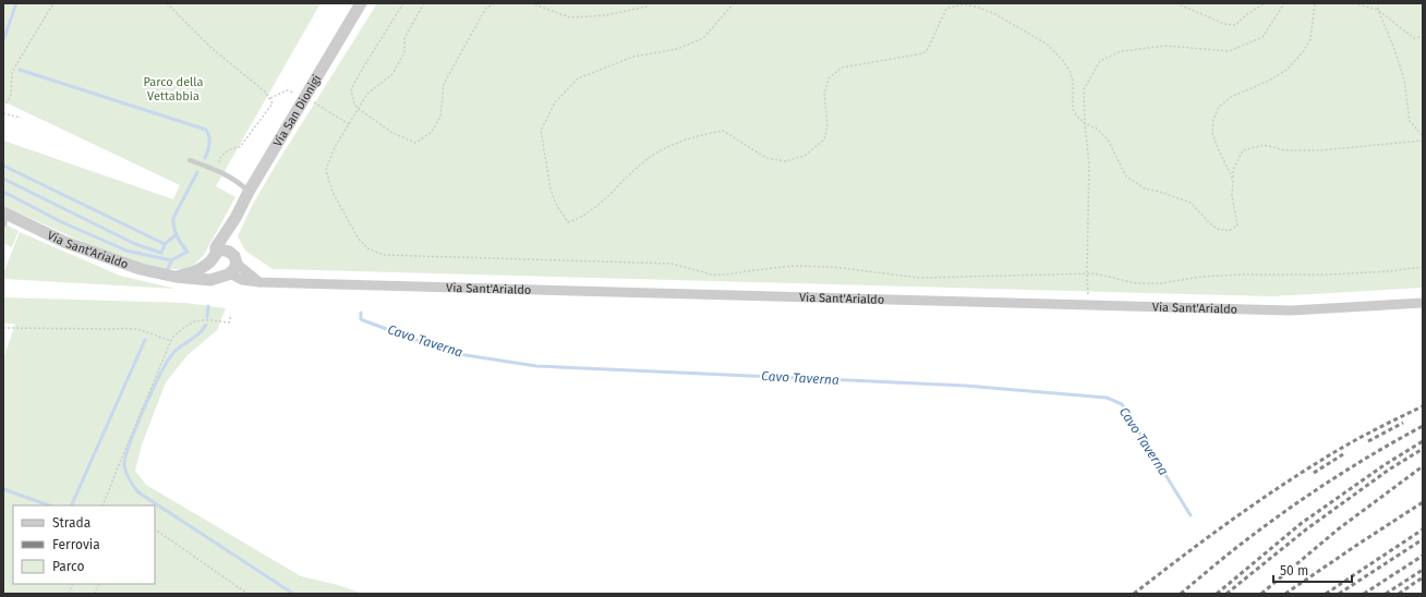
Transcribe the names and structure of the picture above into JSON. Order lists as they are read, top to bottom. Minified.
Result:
{"streets":{"street":["Via San Dionigi","Via Sant'Arialdo"]},"crossings":[["Via San Dionigi","Via Sant'Arialdo"]],"water":["Cavo Taverna"],"parks":["Parco della Vettabbia"],"legend":["Strada","Ferrovia","Parco"],"scale_bar":"50 m"}
